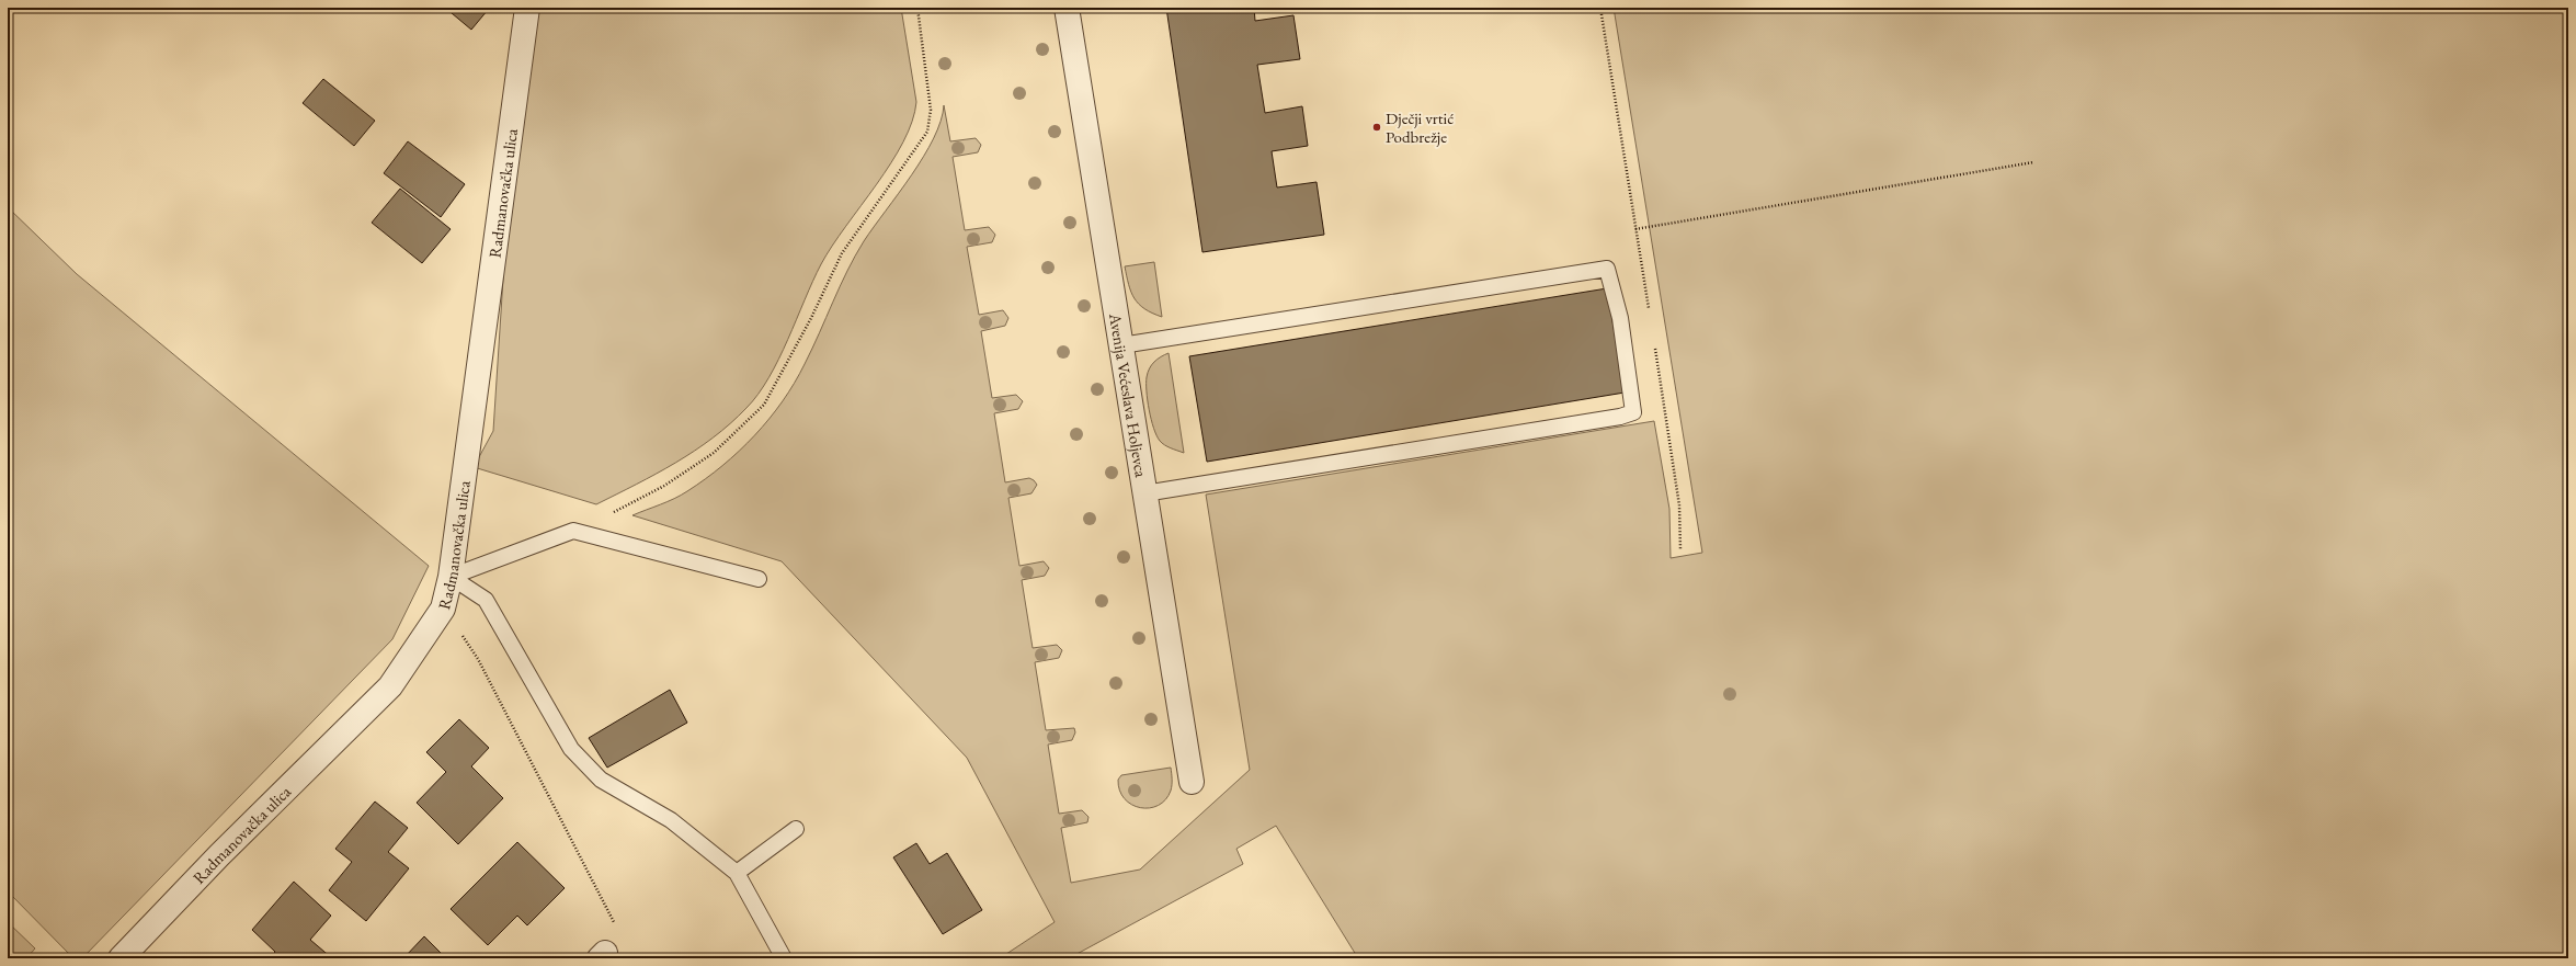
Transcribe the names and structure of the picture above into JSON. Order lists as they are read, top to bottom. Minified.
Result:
{"streets":{"street":["Radmanovačka ulica","Avenija Većeslava Holjevca"]},"places":["Dječji vrtić Podbrežje"]}
